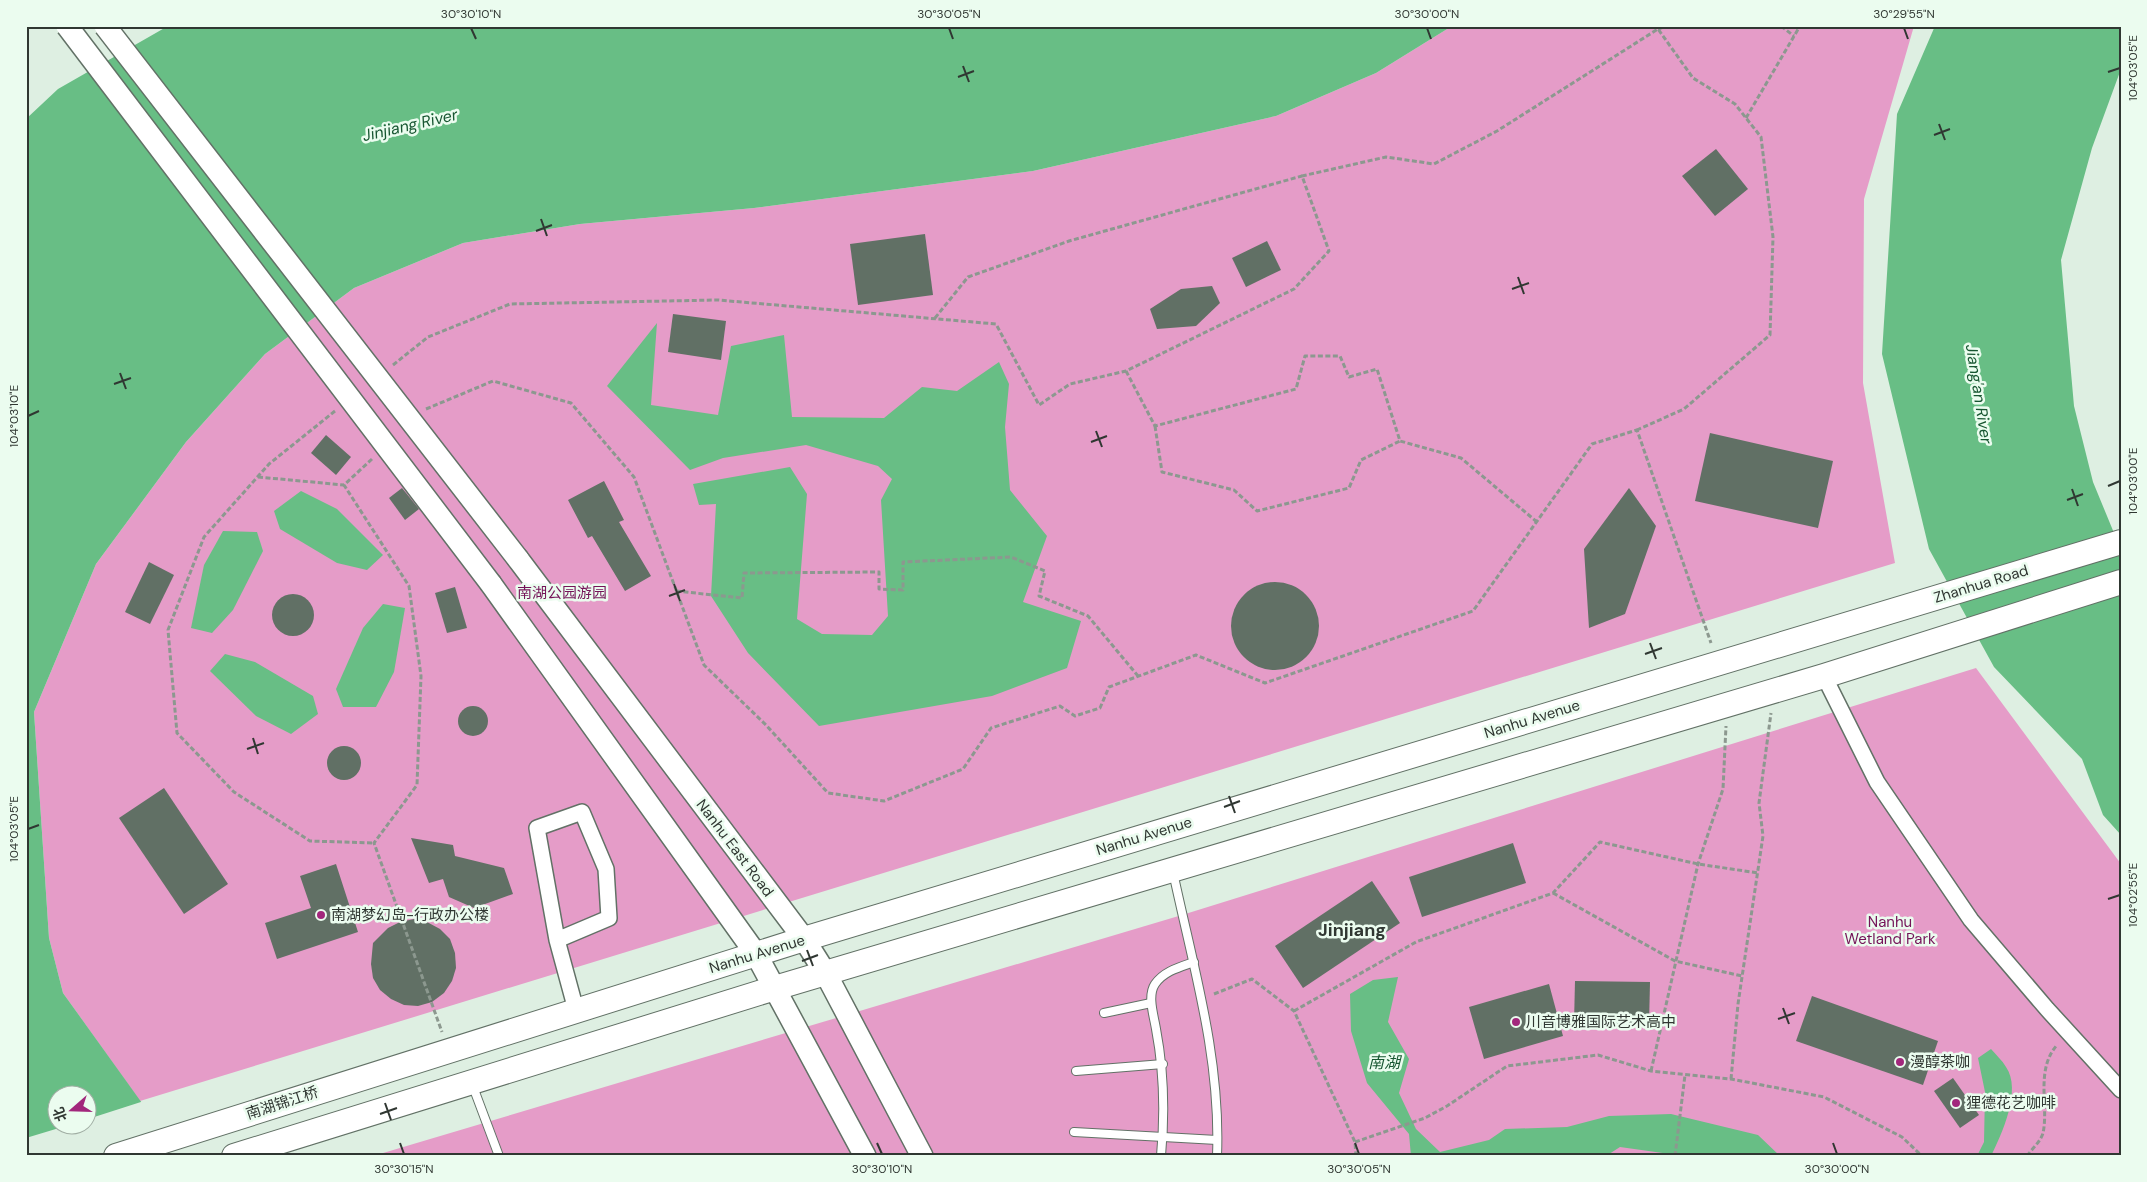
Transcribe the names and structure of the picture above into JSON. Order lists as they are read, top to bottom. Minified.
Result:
{"streets":{"main road":["Zhanhua Road","Nanhu Avenue","Nanhu East Road","南湖锦江桥"]},"crossings":[["Zhanhua Road","Nanhu Avenue"],["Nanhu Avenue","Nanhu East Road"],["Nanhu Avenue","南湖锦江桥"]],"districts":["Jinjiang"],"water":["Jinjiang River","Jiang'an River","南湖"],"parks":["南湖公园游园","Nanhu Wetland Park"],"places":["南湖梦幻岛-行政办公楼","川音博雅国际艺术高中","漫醇茶咖","狸德花艺咖啡"],"north":"left","coordinates":["30°30'10\"N","30°30'05\"N","30°30'00\"N","30°29'55\"N","104°03'05\"E","104°03'10\"E","104°03'00\"E","104°02'55\"E","30°30'15\"N"]}
